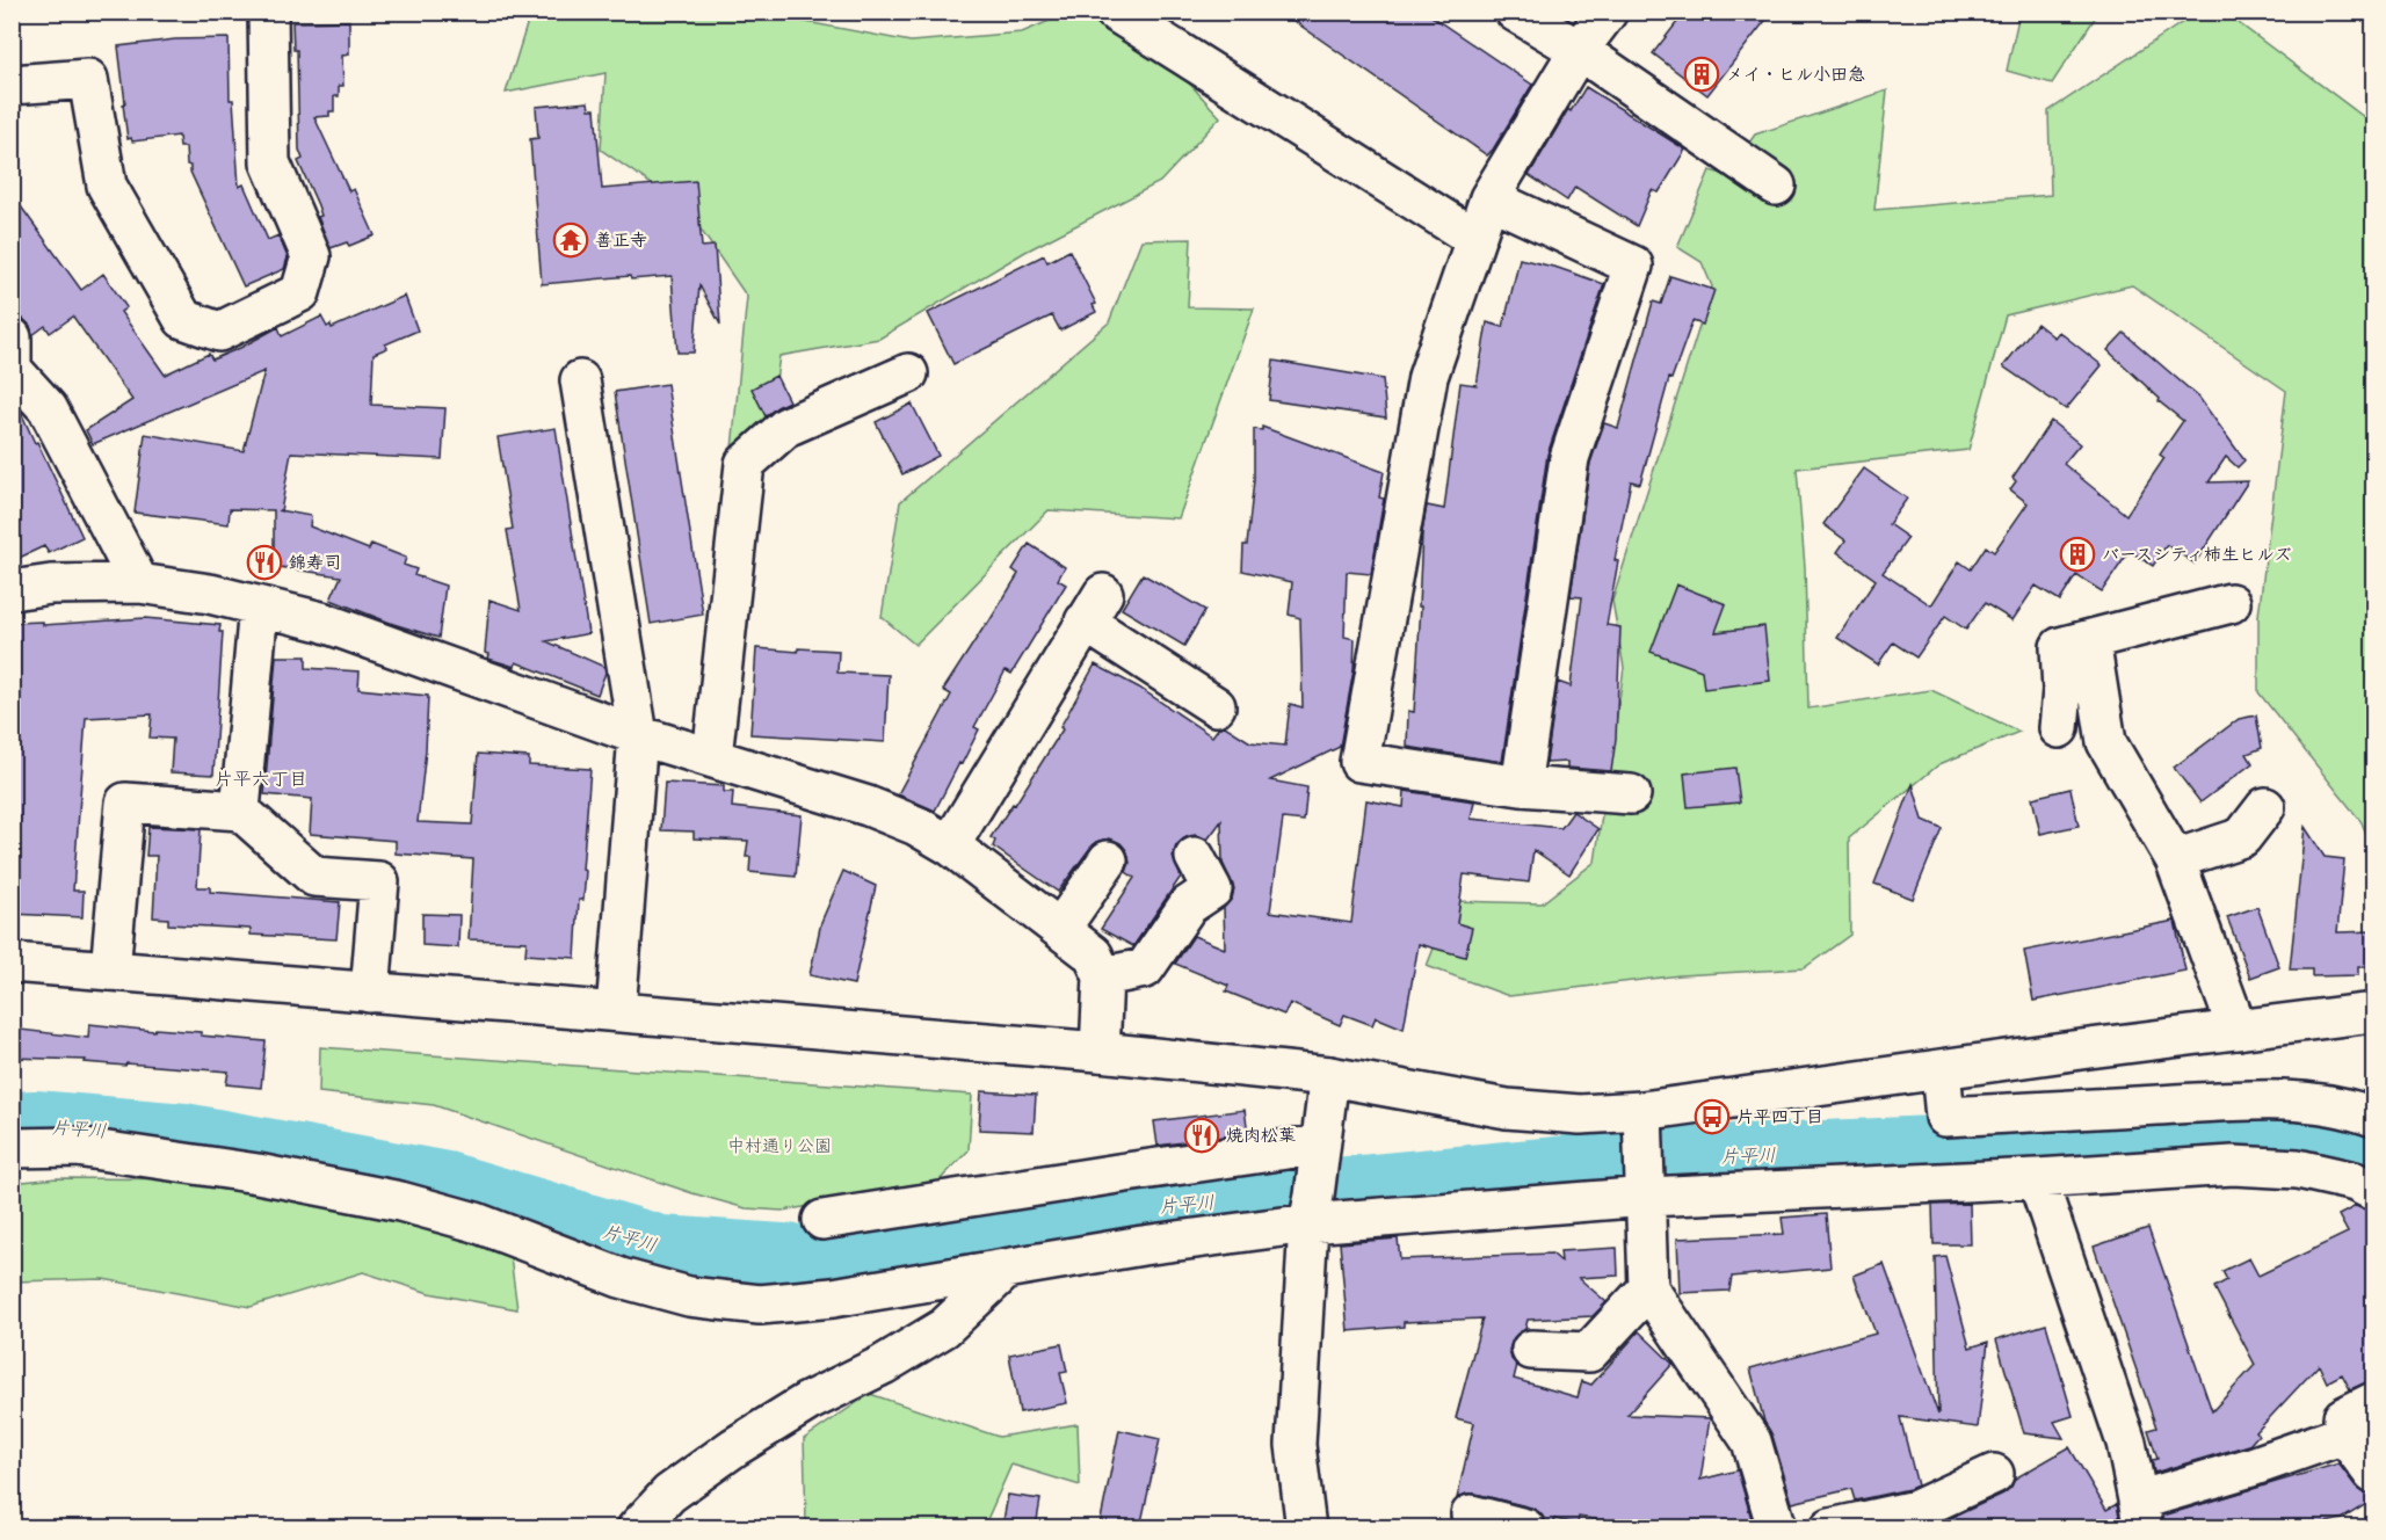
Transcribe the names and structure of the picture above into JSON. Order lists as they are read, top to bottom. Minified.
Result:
{"districts":["片平六丁目"],"water":["片平川"],"parks":["中村通り公園"],"places":{"building":["メイ・ヒル小田急","バースシティ柿生ヒルズ"],"temple":["善正寺"],"restaurant":["錦寿司","焼肉松葉"],"bus stop":["片平四丁目"]}}
